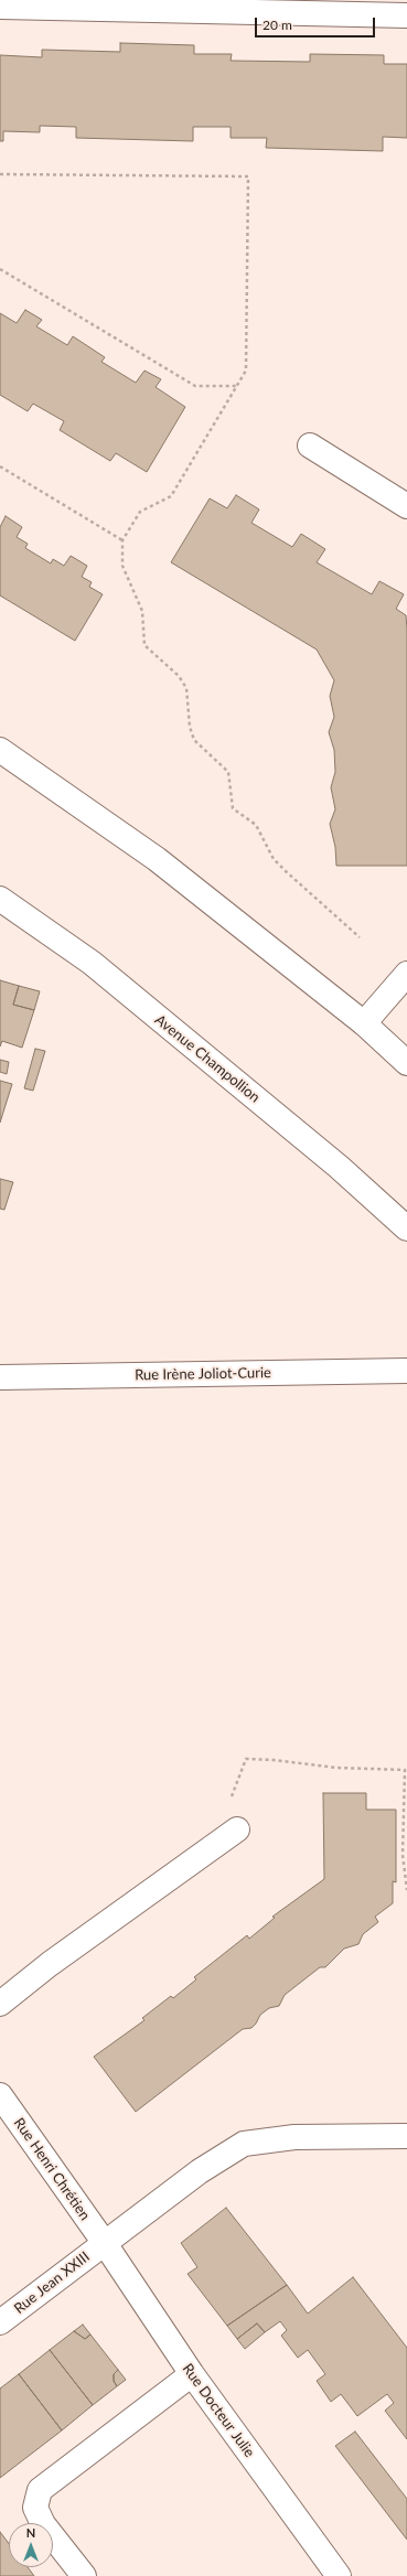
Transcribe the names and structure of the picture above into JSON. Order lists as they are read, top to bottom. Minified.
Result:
{"streets":{"street":["Avenue Champollion","Rue Irène Joliot-Curie","Rue Henri Chrétien","Rue Jean XXIII","Rue Docteur Julie"]},"crossings":[["Rue Henri Chrétien","Rue Jean XXIII"],["Rue Henri Chrétien","Rue Docteur Julie"],["Rue Jean XXIII","Rue Docteur Julie"]],"scale_bar":"20 m","north":"top"}
